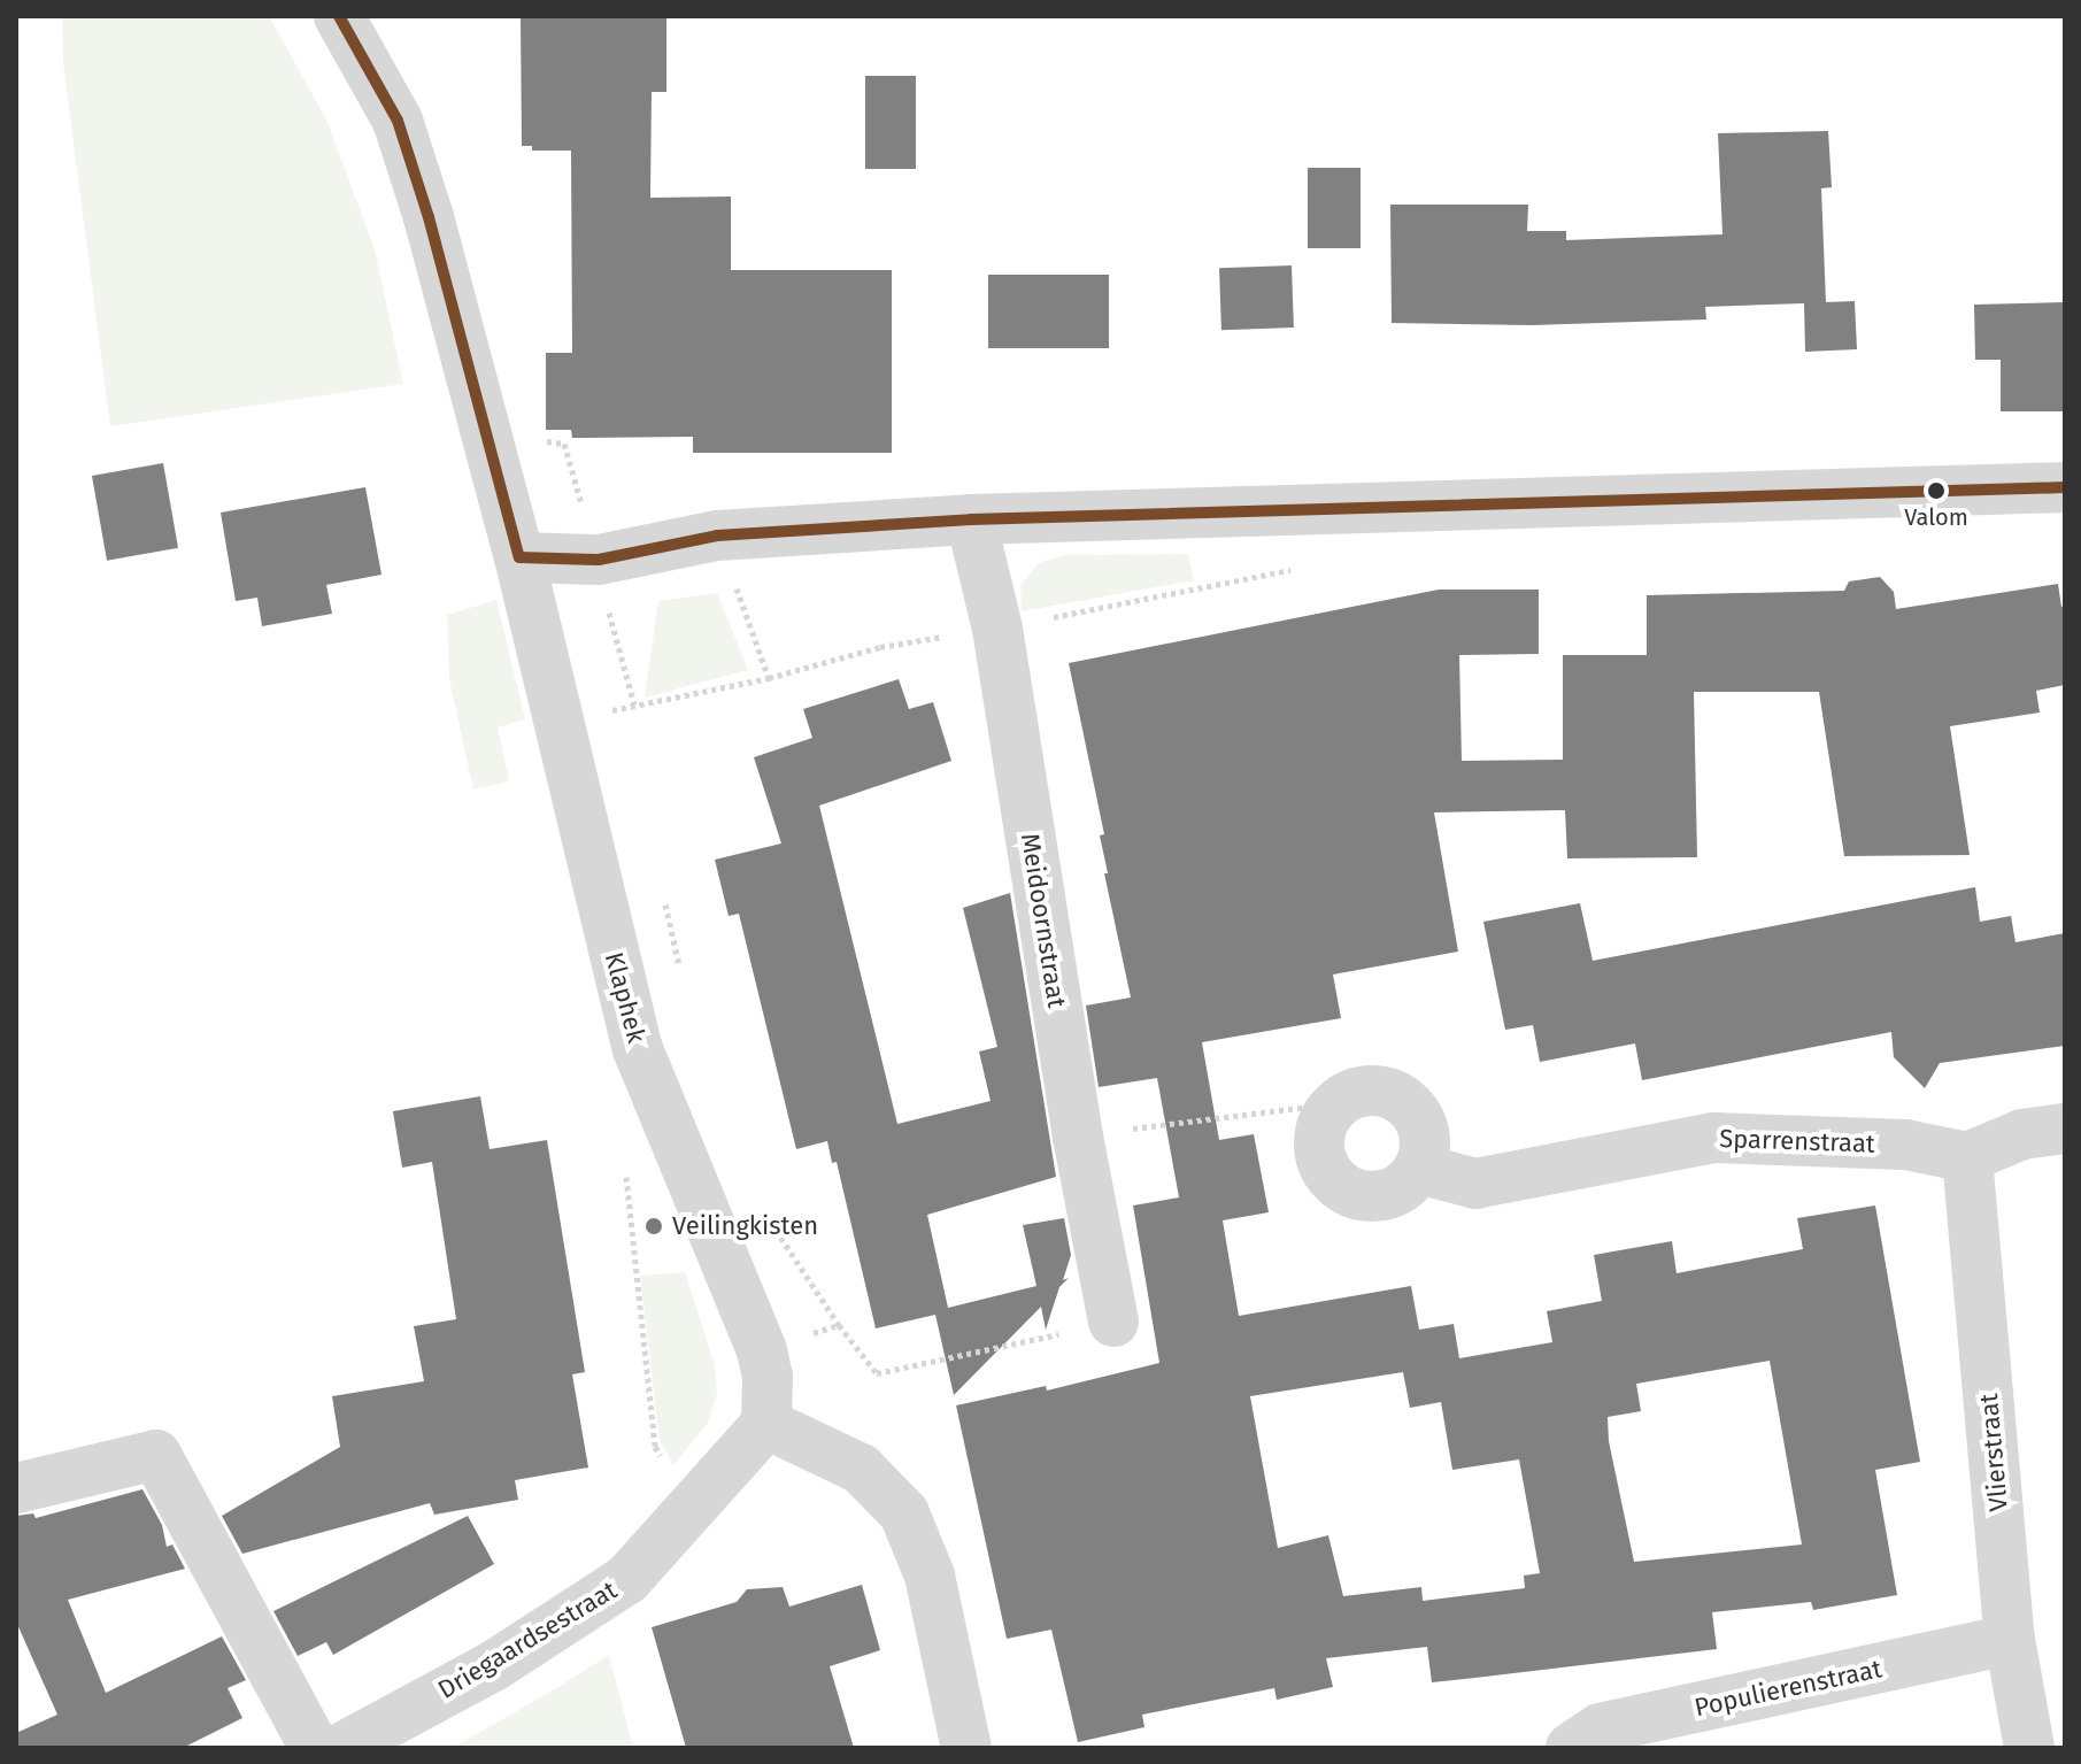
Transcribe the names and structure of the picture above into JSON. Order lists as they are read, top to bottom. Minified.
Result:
{"streets":{"street":["Meidoornstraat","Klaphek","Sparrenstraat","Vlierstraat","Driegaardsestraat","Populierenstraat"]},"crossings":[["Klaphek","Driegaardsestraat"],["Sparrenstraat","Vlierstraat"],["Vlierstraat","Populierenstraat"]],"places":["Valom","Veilingkisten"]}
